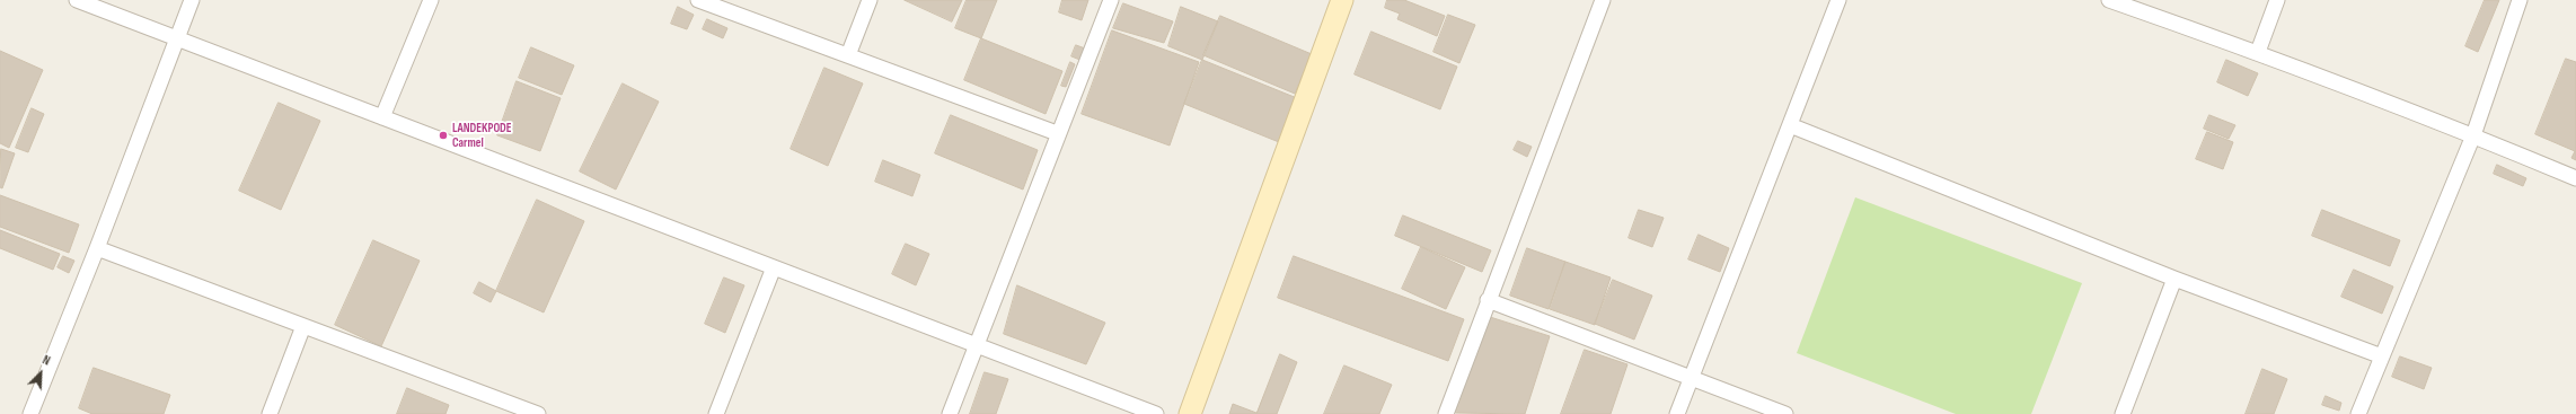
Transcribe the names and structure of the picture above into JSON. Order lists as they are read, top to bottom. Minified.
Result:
{"places":["LANDEKPODE Carmel"],"north":"top right"}
